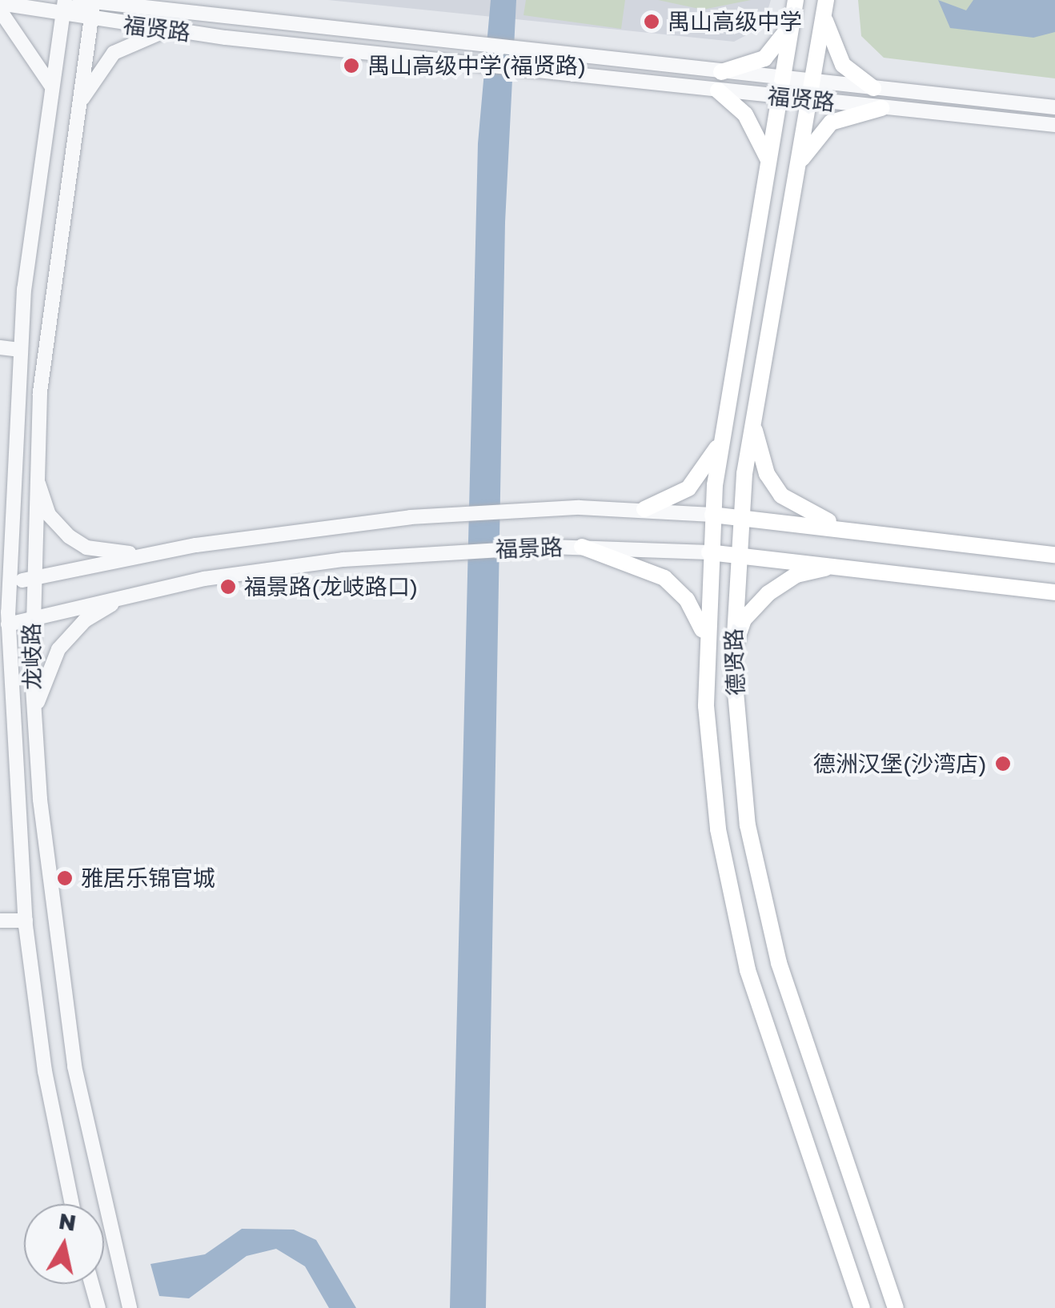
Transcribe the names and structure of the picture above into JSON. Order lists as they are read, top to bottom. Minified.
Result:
{"streets":{"main road":["福景路","德贤路"],"street":["福贤路","龙岐路"]},"crossings":[["福贤路","龙岐路"],["福贤路","德贤路"],["福景路","龙岐路"],["福景路","德贤路"]],"places":["禺山高级中学","禺山高级中学(福贤路)","福景路(龙岐路口)","德洲汉堡(沙湾店)","雅居乐锦官城"],"north":"top"}
